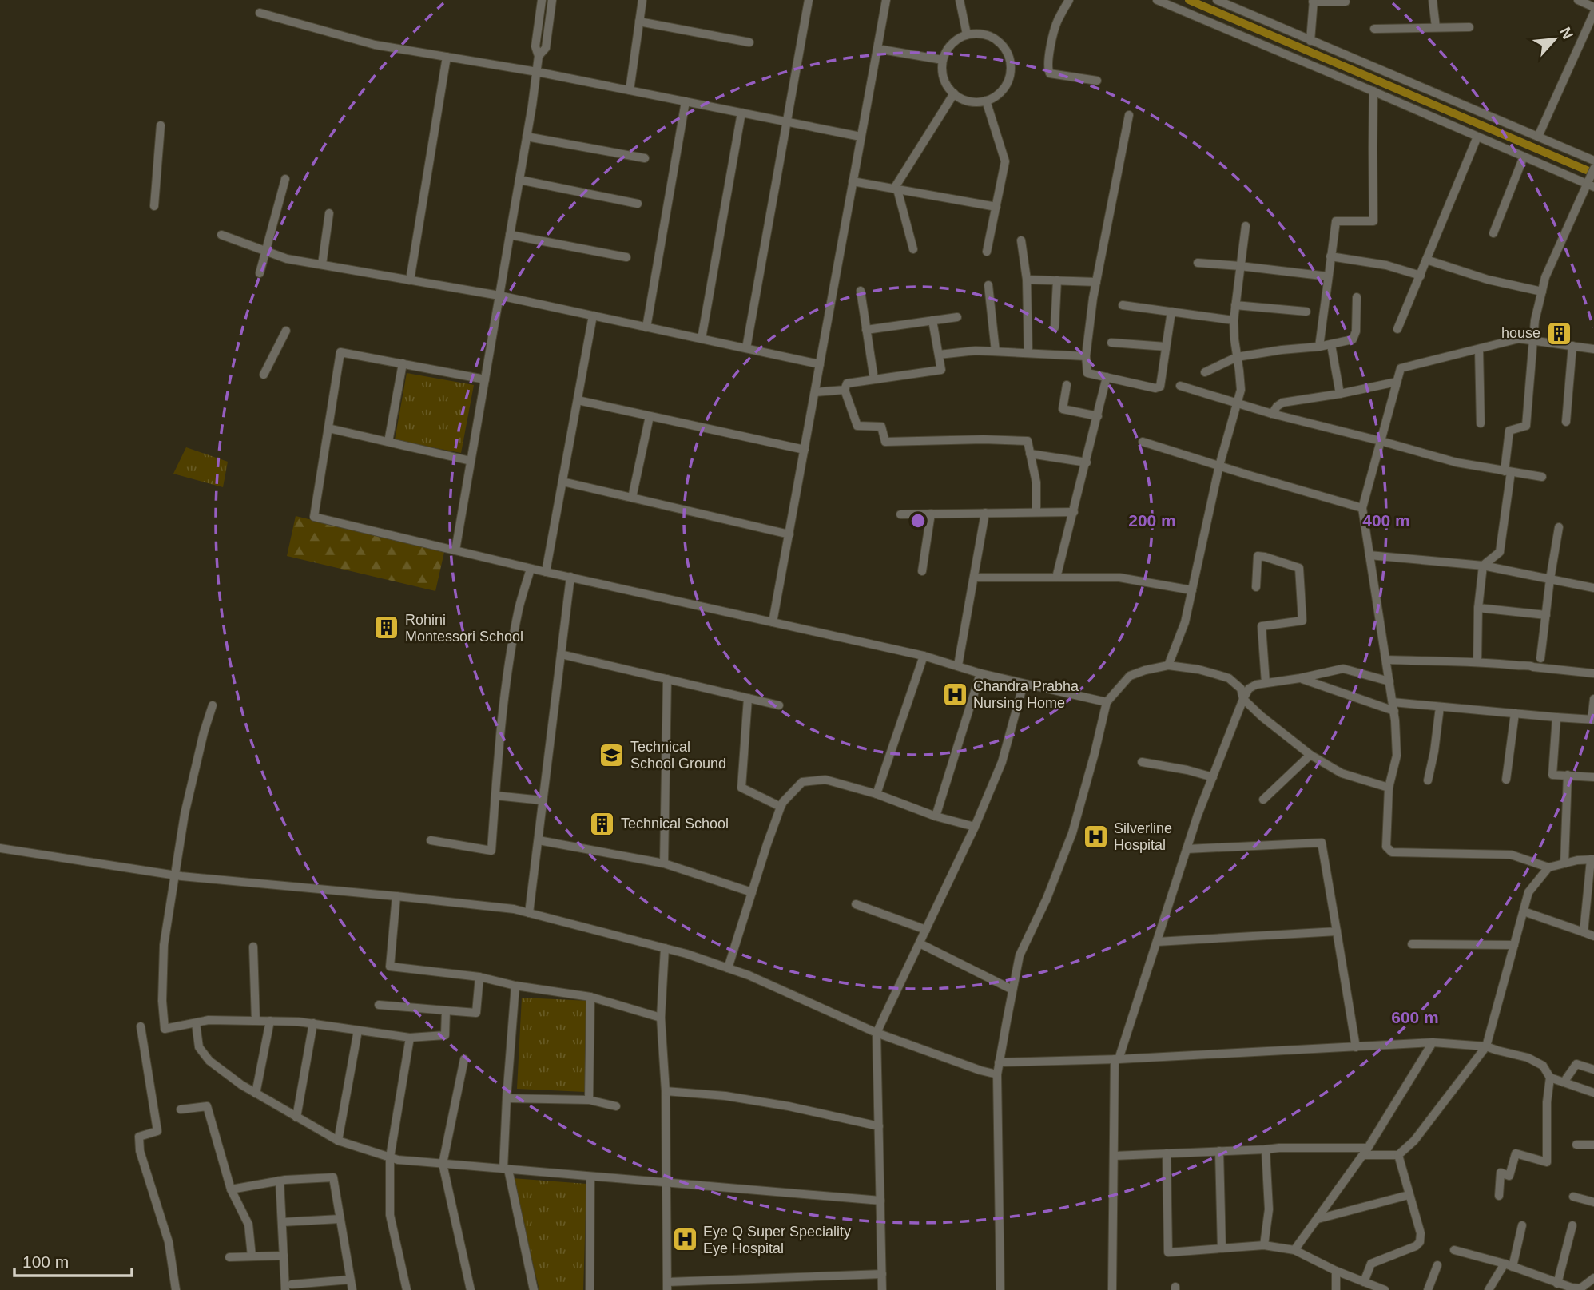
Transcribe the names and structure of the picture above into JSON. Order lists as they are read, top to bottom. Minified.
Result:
{"places":{"building":["house","Rohini Montessori School","Technical School"],"hospital":["Chandra Prabha Nursing Home","Silverline Hospital","Eye Q Super Speciality Eye Hospital"],"school or university":["Technical School Ground"]},"scale_bar":"100 m","north":"top right","rings":["200 m","400 m","600 m"]}
